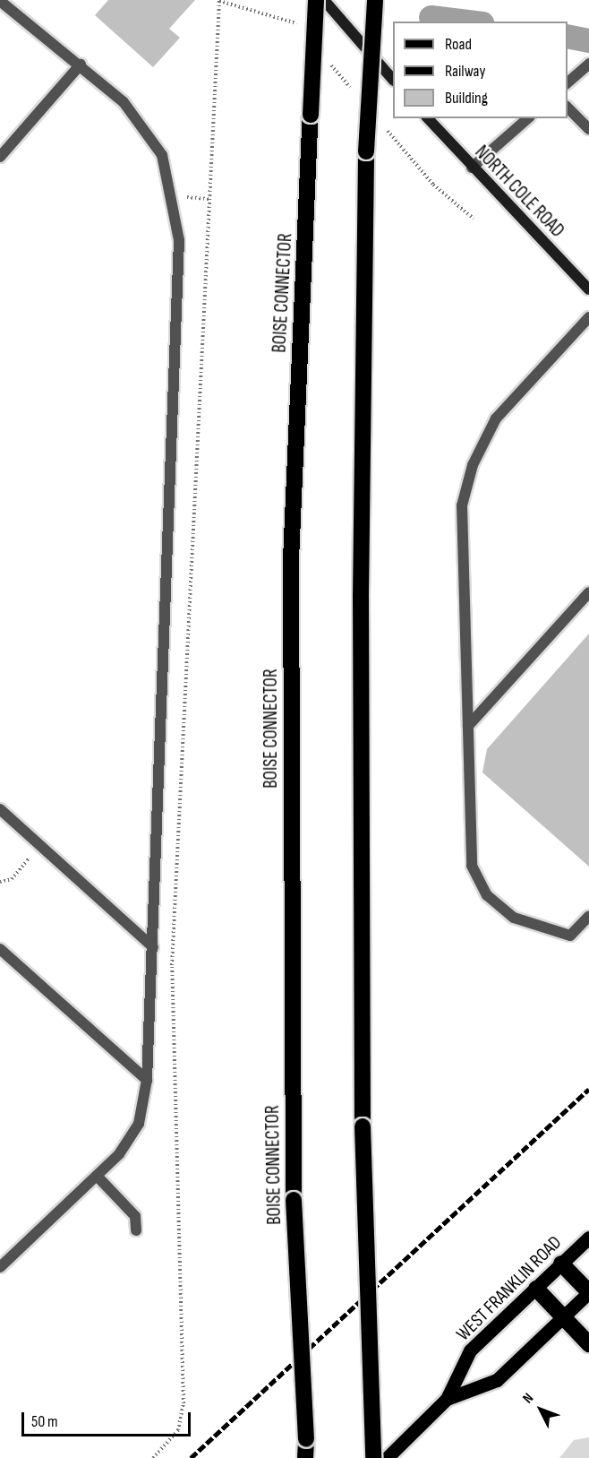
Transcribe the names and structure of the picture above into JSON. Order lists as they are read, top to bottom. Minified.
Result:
{"streets":{"highway":["BOISE CONNECTOR"],"main road":["NORTH COLE ROAD","WEST FRANKLIN ROAD"]},"legend":["Road","Railway","Building"],"scale_bar":"50 m","north":"top left"}
